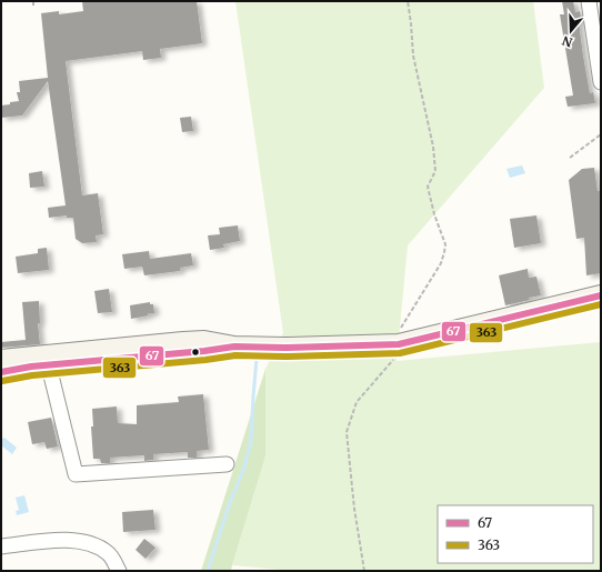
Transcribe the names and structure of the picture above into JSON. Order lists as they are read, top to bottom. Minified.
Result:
{"lines":["transit line 67","transit line 363"],"legend":["67","363"],"north":"bottom"}
